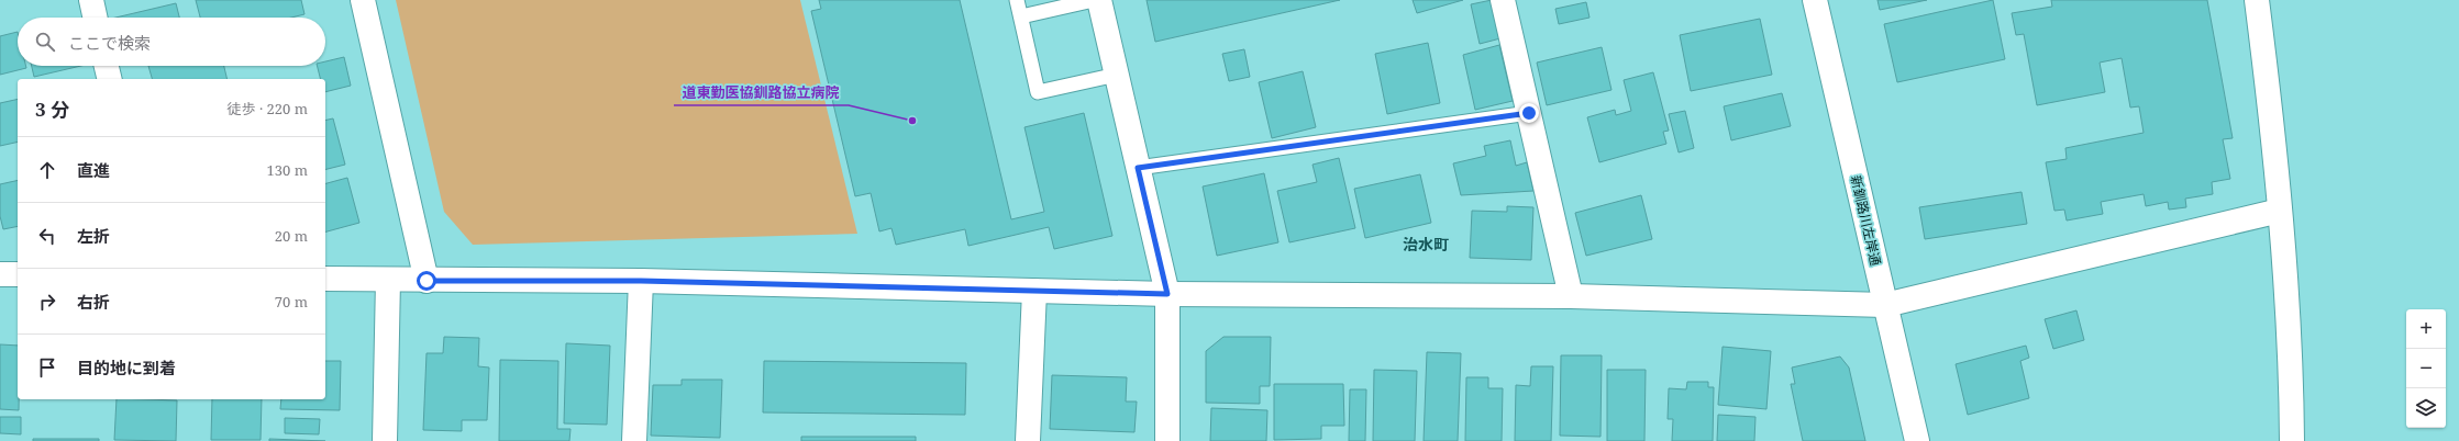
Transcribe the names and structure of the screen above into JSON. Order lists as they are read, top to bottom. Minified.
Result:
{"streets":{"street":["新釧路川左岸通"]},"districts":["治水町"],"places":["道東勤医協釧路協立病院"],"page":{"search":"ここで検索","heading":["3 分","徒歩 · 220 m"],"list":[["直進","130 m"],["左折","20 m"],["右折","70 m"],"目的地に到着"],"map_buttons":["+","−"]}}
